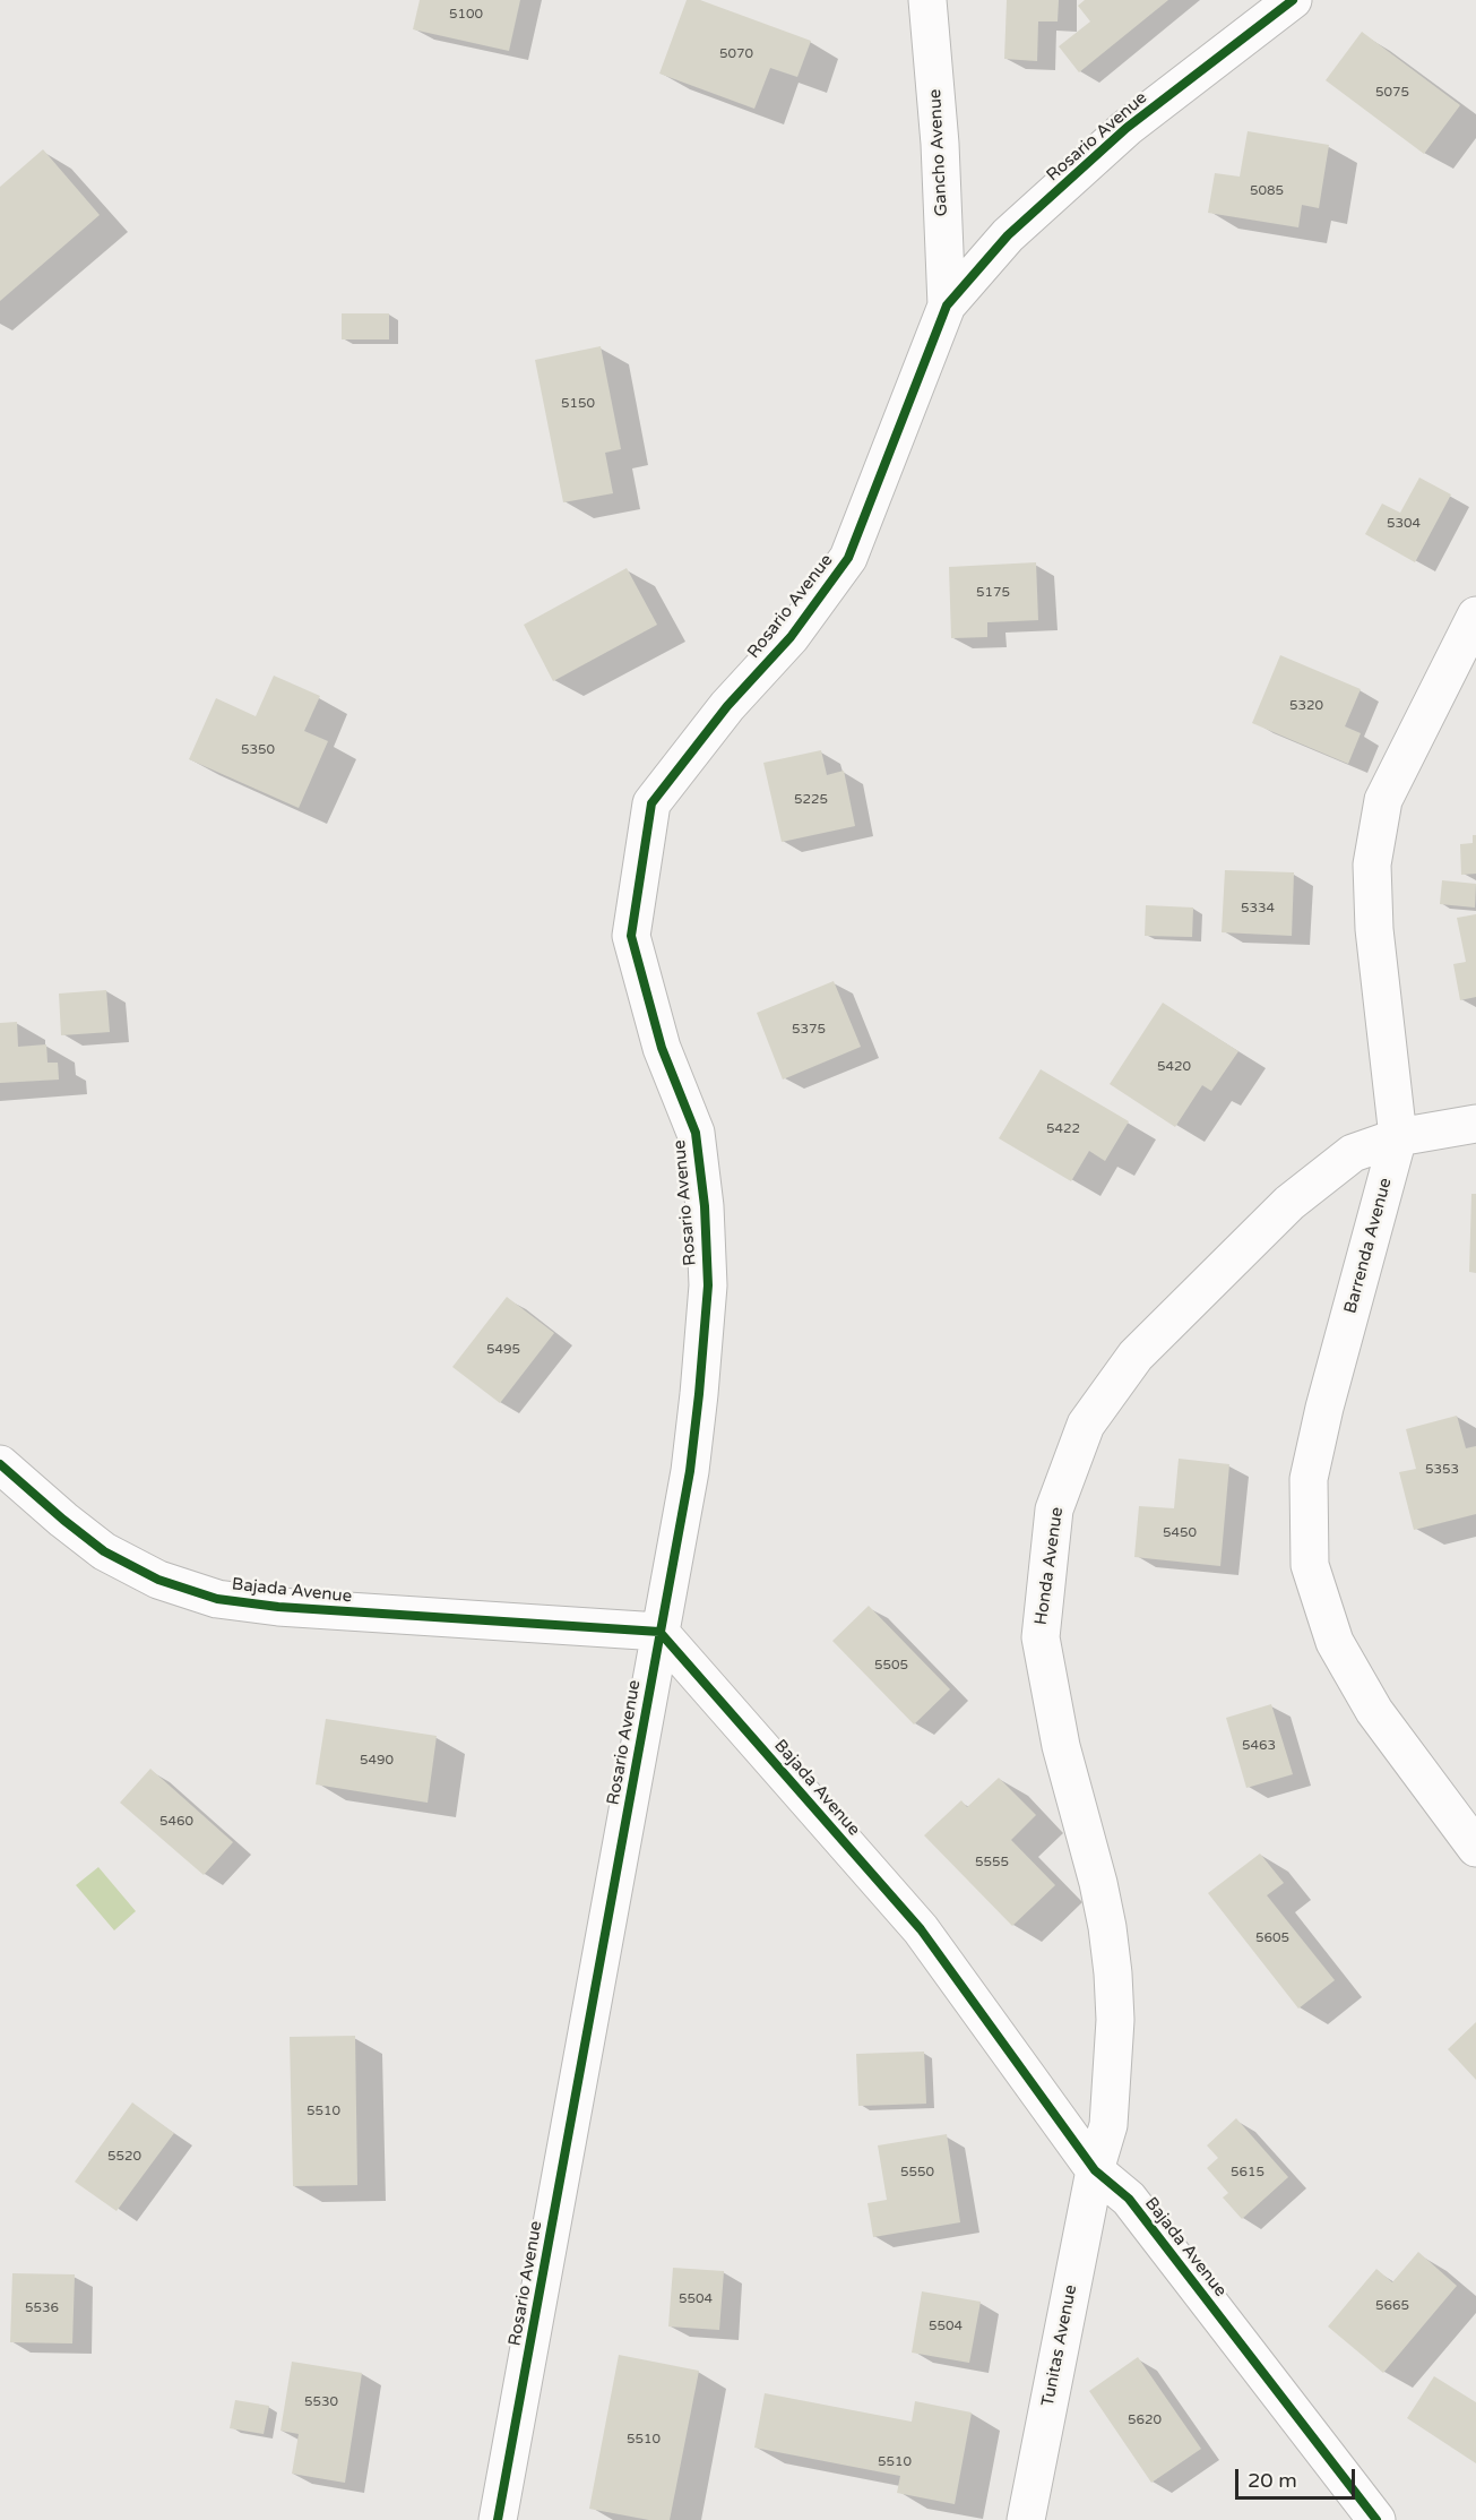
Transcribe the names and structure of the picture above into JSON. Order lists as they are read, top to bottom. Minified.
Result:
{"streets":{"street":["Rosario Avenue","Gancho Avenue","Barrenda Avenue","Honda Avenue","Bajada Avenue","Tunitas Avenue"]},"crossings":[["Rosario Avenue","Gancho Avenue"],["Rosario Avenue","Bajada Avenue"],["Barrenda Avenue","Honda Avenue"],["Honda Avenue","Bajada Avenue"],["Honda Avenue","Tunitas Avenue"],["Bajada Avenue","Tunitas Avenue"]],"house_numbers":["5100","5070","5075","5085","5150","5304","5175","5320","5350","5225","5334","5375","5420","5422","5495","5353","5450","5505","5463","5490","5460","5555","5605","5510","5520","5550","5615","5504","5665","5536","5504","5530","5620","5510","5510"],"scale_bar":"20 m"}
